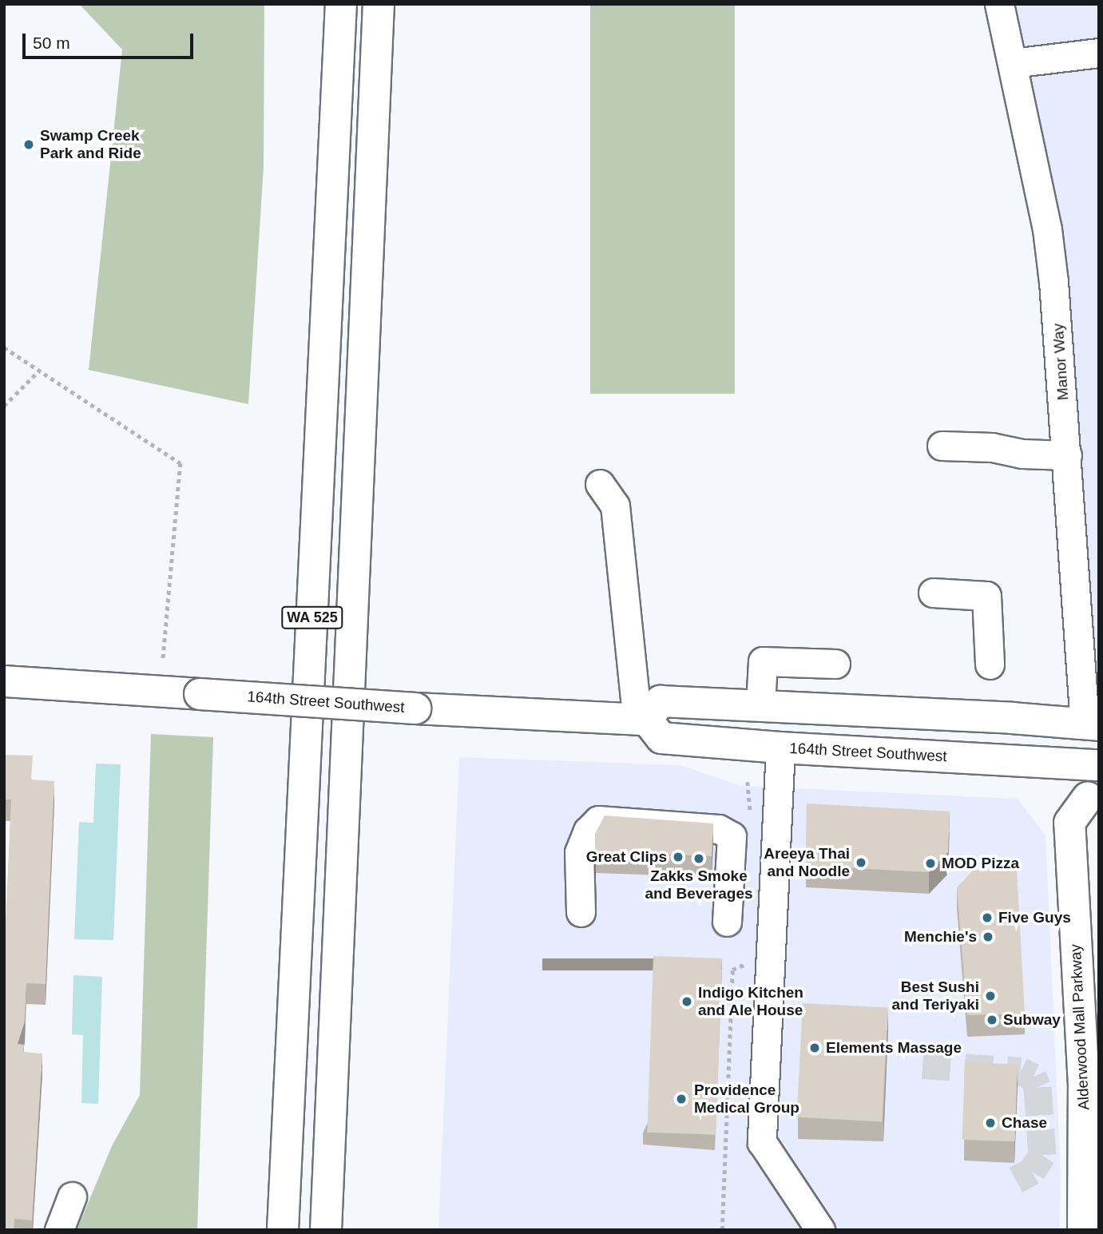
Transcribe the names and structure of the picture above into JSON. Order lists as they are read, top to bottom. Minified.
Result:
{"streets":{"main road":["WA 525","164th Street Southwest","Alderwood Mall Parkway"],"street":["Manor Way"]},"crossings":[["Manor Way","Alderwood Mall Parkway"],["164th Street Southwest","Alderwood Mall Parkway"]],"places":["Swamp Creek Park and Ride","Great Clips","Zakks Smoke and Beverages","Areeya Thai and Noodle","MOD Pizza","Five Guys","Menchie's","Best Sushi and Teriyaki","Indigo Kitchen and Ale House","Subway","Elements Massage","Providence Medical Group","Chase"],"scale_bar":"50 m"}
